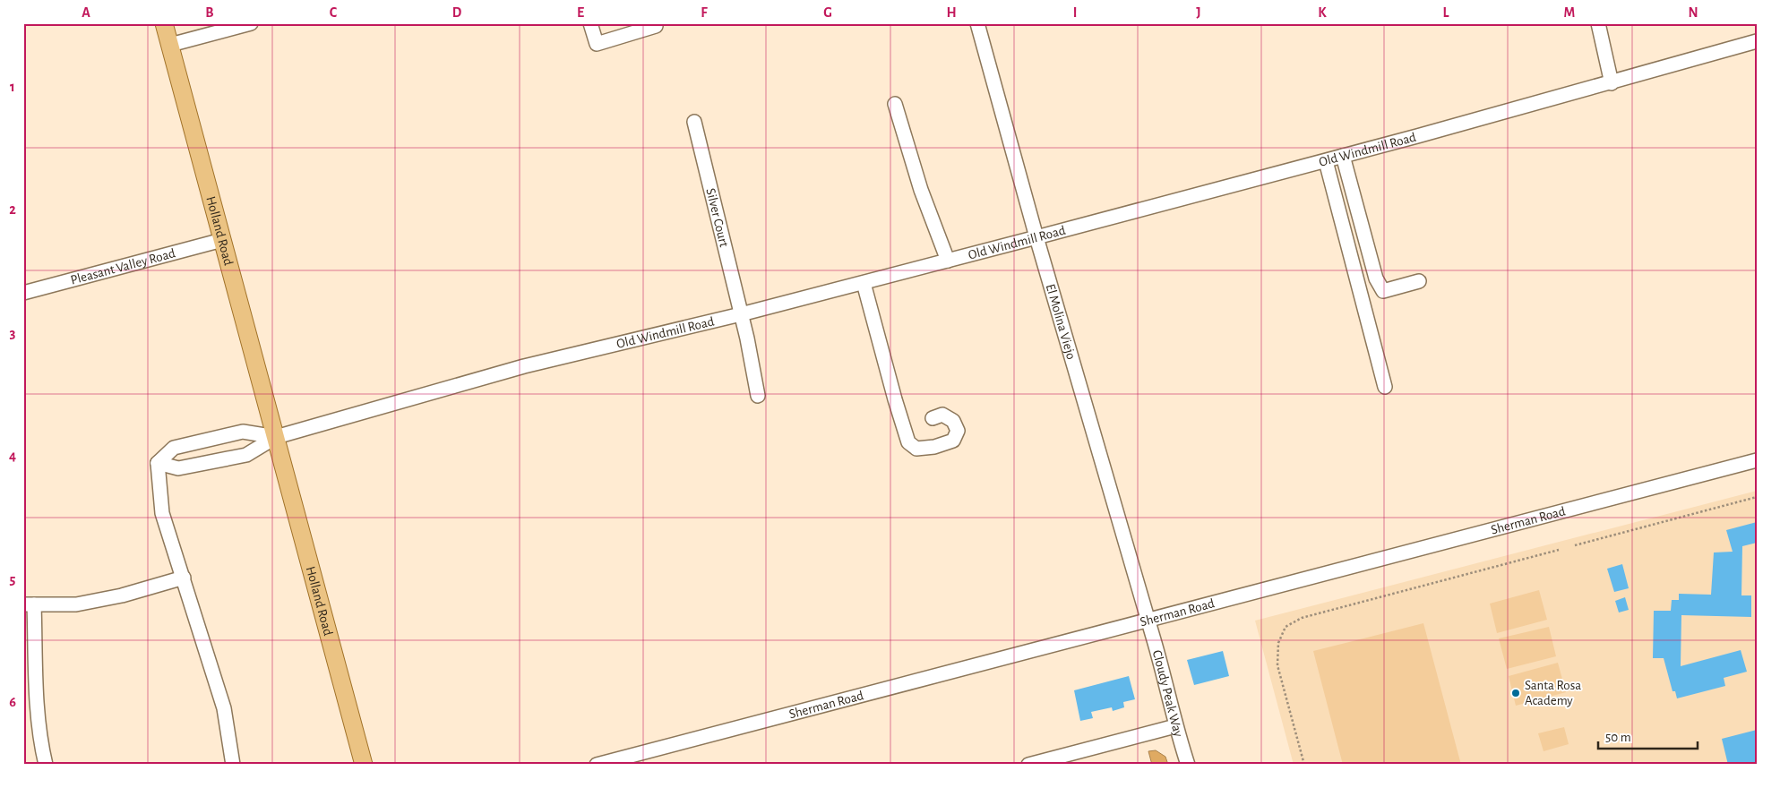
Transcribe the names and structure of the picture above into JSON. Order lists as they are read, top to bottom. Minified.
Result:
{"streets":{"main road":["Holland Road"],"street":["Old Windmill Road","Silver Court","Pleasant Valley Road","El Molina Viejo","Sherman Road","Cloudy Peak Way"]},"crossings":[["Old Windmill Road","Silver Court"],["Old Windmill Road","Holland Road"],["Old Windmill Road","El Molina Viejo"],["Holland Road","Pleasant Valley Road"],["El Molina Viejo","Sherman Road"],["El Molina Viejo","Cloudy Peak Way"],["Sherman Road","Cloudy Peak Way"]],"places":["Santa Rosa Academy"],"scale_bar":"50 m","grid":{"columns":["A","B","C","D","E","F","G","H","I","J","K","L","M","N"],"rows":["1","2","3","4","5","6"]}}
